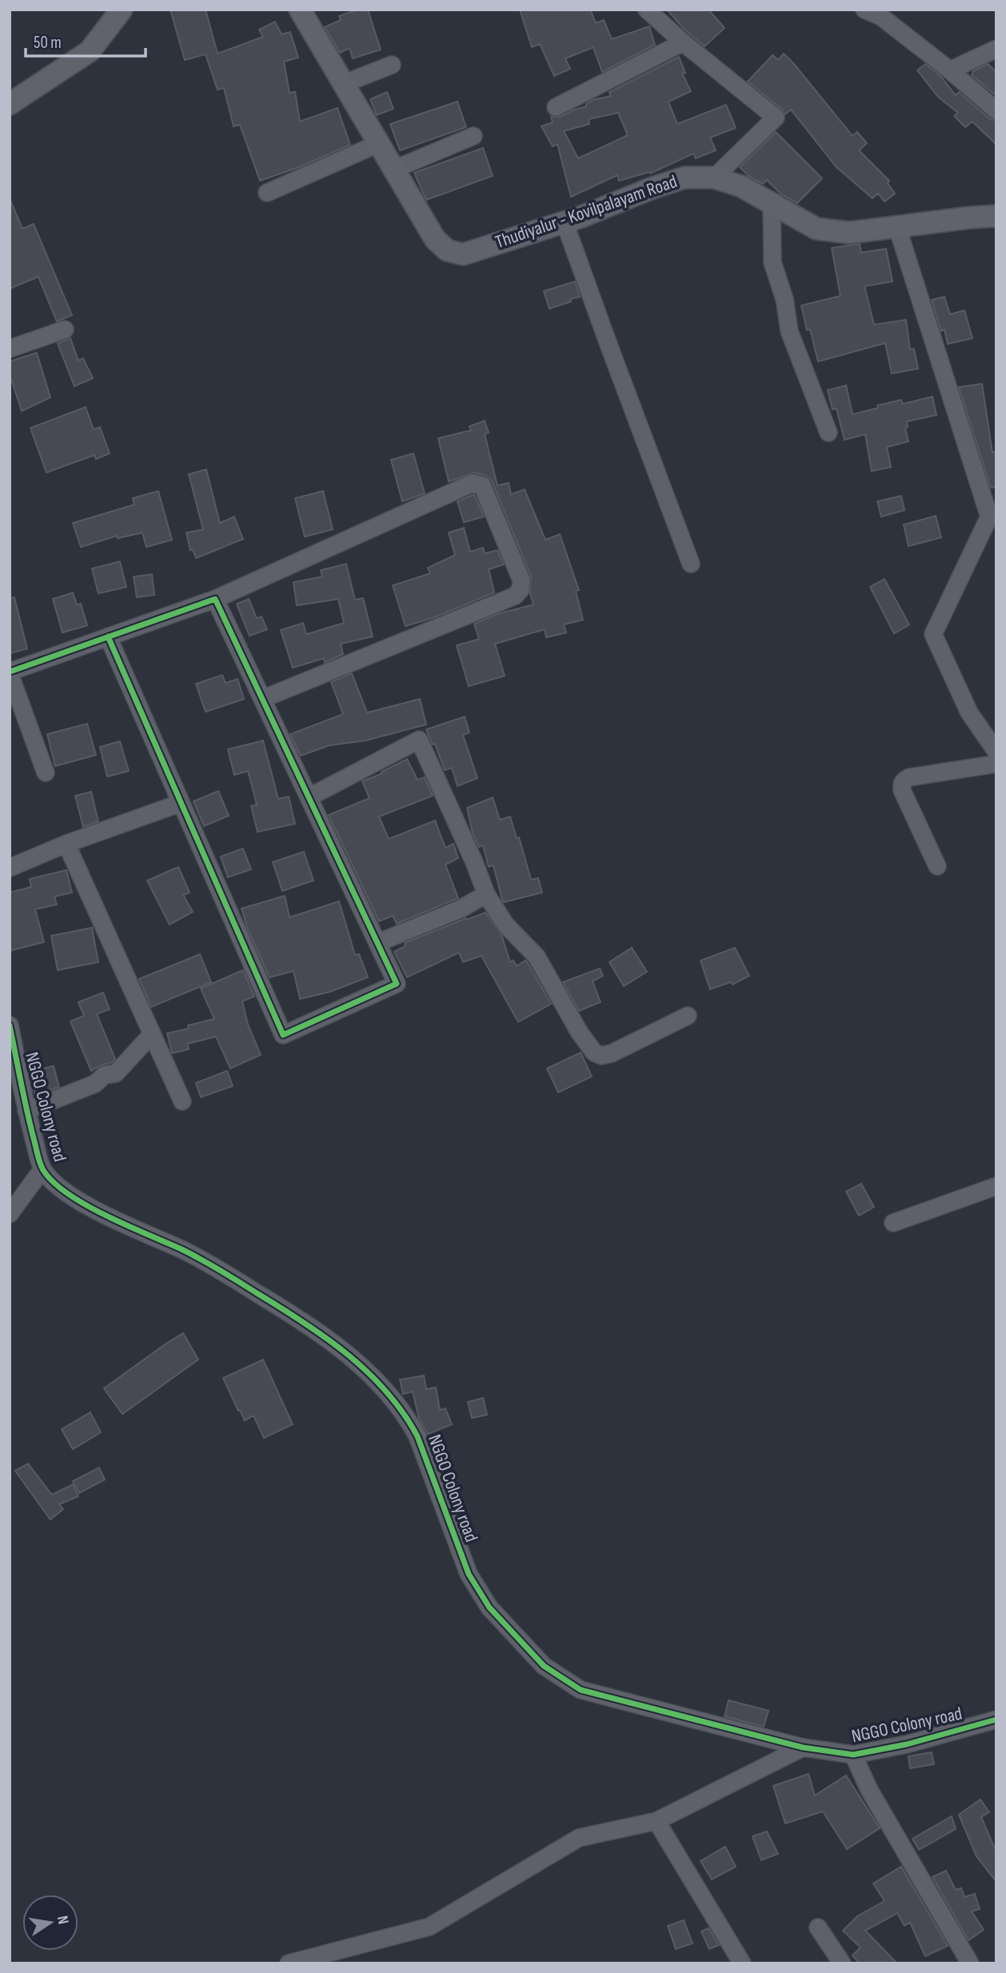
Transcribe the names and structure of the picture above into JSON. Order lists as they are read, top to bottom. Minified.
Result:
{"streets":{"main road":["Thudiyalur - Kovilpalayam Road"],"street":["NGGO Colony road"]},"scale_bar":"50 m","north":"right"}
